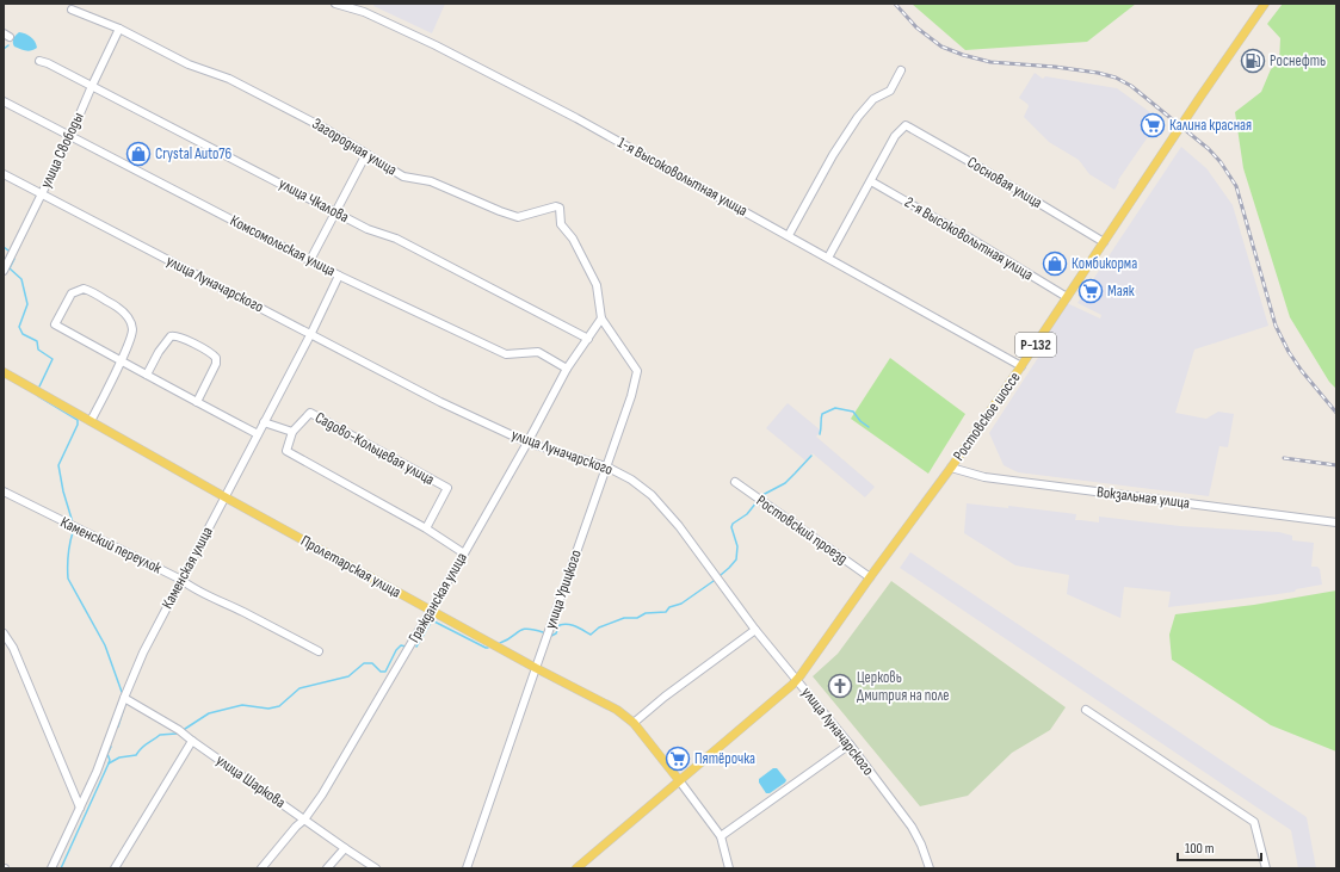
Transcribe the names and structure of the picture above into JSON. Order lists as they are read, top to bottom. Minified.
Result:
{"streets":{"main road":["Р-132","Ростовское шоссе","Пролетарская улица"],"street":["Загородная улица","улица Свободы","1-я Высоковольтная улица","Сосновая улица","улица Чкалова","2-я Высоковольтная улица","Комсомольская улица","улица Луначарского","Садово-Кольцевая улица","Вокзальная улица","Ростовский проезд","Каменский переулок","Каменская улица","улица Урицкого","Гражданская улица","улица Шаркова"]},"crossings":[["Загородная улица","улица Свободы"],["Загородная улица","улица Урицкого"],["Загородная улица","Гражданская улица"],["улица Свободы","улица Чкалова"],["улица Свободы","Комсомольская улица"],["улица Свободы","улица Луначарского"],["1-я Высоковольтная улица","Ростовское шоссе"],["Сосновая улица","2-я Высоковольтная улица"],["Сосновая улица","Ростовское шоссе"],["улица Чкалова","Гражданская улица"],["2-я Высоковольтная улица","Ростовское шоссе"],["Комсомольская улица","Каменская улица"],["Комсомольская улица","Гражданская улица"],["улица Луначарского","Ростовское шоссе"],["улица Луначарского","Каменская улица"],["улица Луначарского","улица Урицкого"],["улица Луначарского","Гражданская улица"],["Ростовское шоссе","Вокзальная улица"],["Ростовское шоссе","Ростовский проезд"],["Ростовское шоссе","Пролетарская улица"],["Садово-Кольцевая улица","Каменская улица"],["Садово-Кольцевая улица","Гражданская улица"],["Каменский переулок","Каменская улица"],["Пролетарская улица","Каменская улица"],["Пролетарская улица","улица Урицкого"],["Пролетарская улица","Гражданская улица"],["Каменская улица","улица Шаркова"],["улица Урицкого","Гражданская улица"],["Гражданская улица","улица Шаркова"]],"places":{"fuel station":["Роснефть"],"supermarket":["Калина красная","Маяк","Пятёрочка"],"shop":["Crystal Auto76","Комбикорма"],"church":["Церковь Дмитрия на поле"]},"scale_bar":"100 m"}
